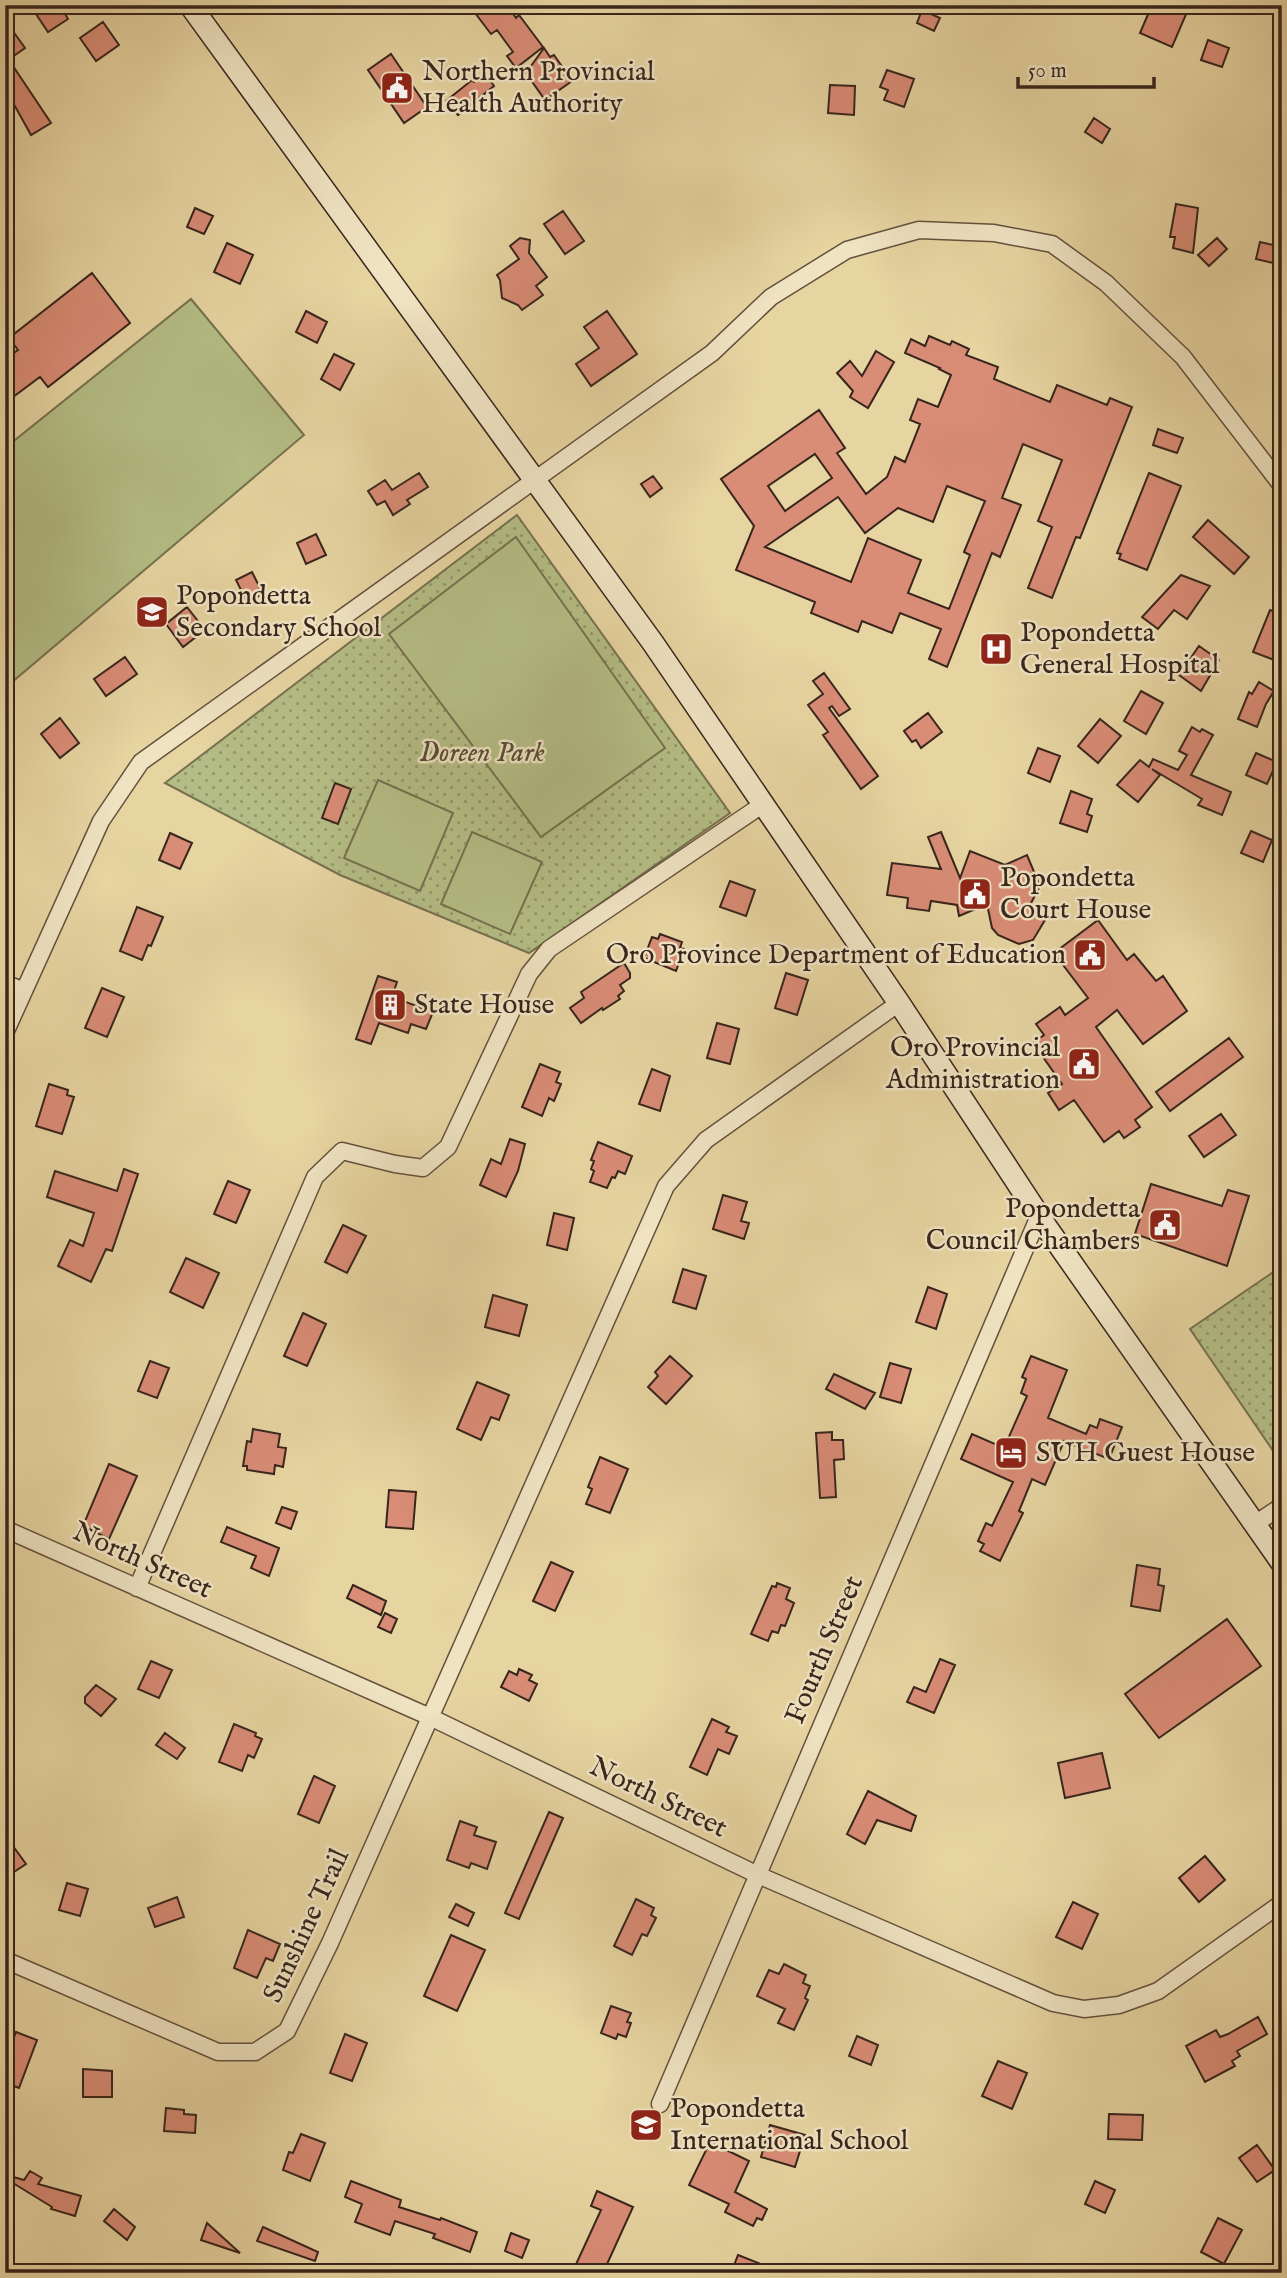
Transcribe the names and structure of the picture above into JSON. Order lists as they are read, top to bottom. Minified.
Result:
{"streets":{"street":["North Street","Fourth Street","Sunshine Trail"]},"crossings":[["North Street","Fourth Street"],["North Street","Sunshine Trail"]],"parks":["Doreen Park"],"places":{"public building":["Northern Provincial Health Authority","Popondetta Court House","Oro Province Department of Education","Oro Provincial Administration","Popondetta Council Chambers"],"school or university":["Popondetta Secondary School","Popondetta International School"],"hospital":["Popondetta General Hospital"],"building":["State House"],"hotel":["SUH Guest House"]},"scale_bar":"50 m"}
